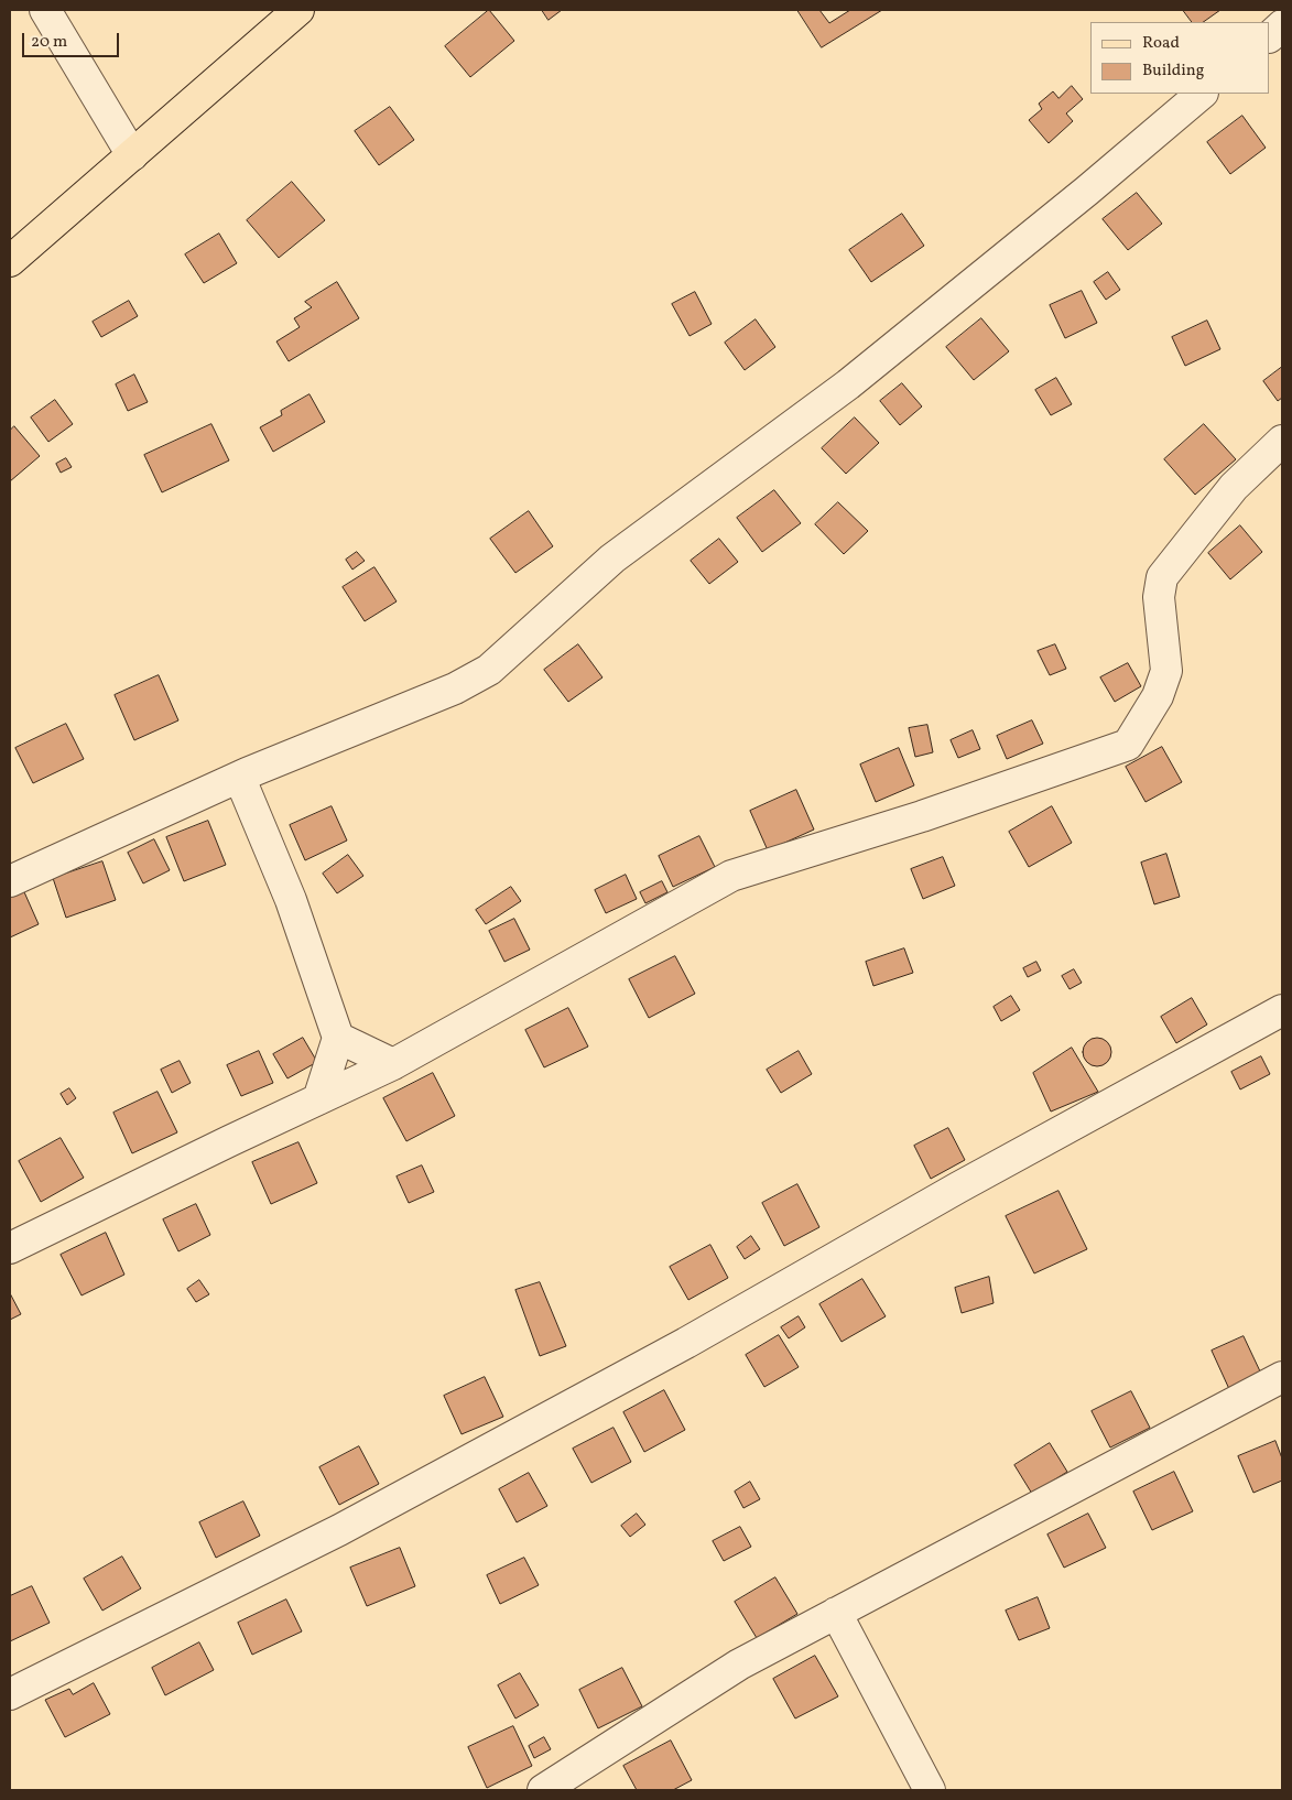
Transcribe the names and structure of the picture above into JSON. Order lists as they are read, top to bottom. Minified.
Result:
{"legend":["Road","Building"],"scale_bar":"20 m"}
